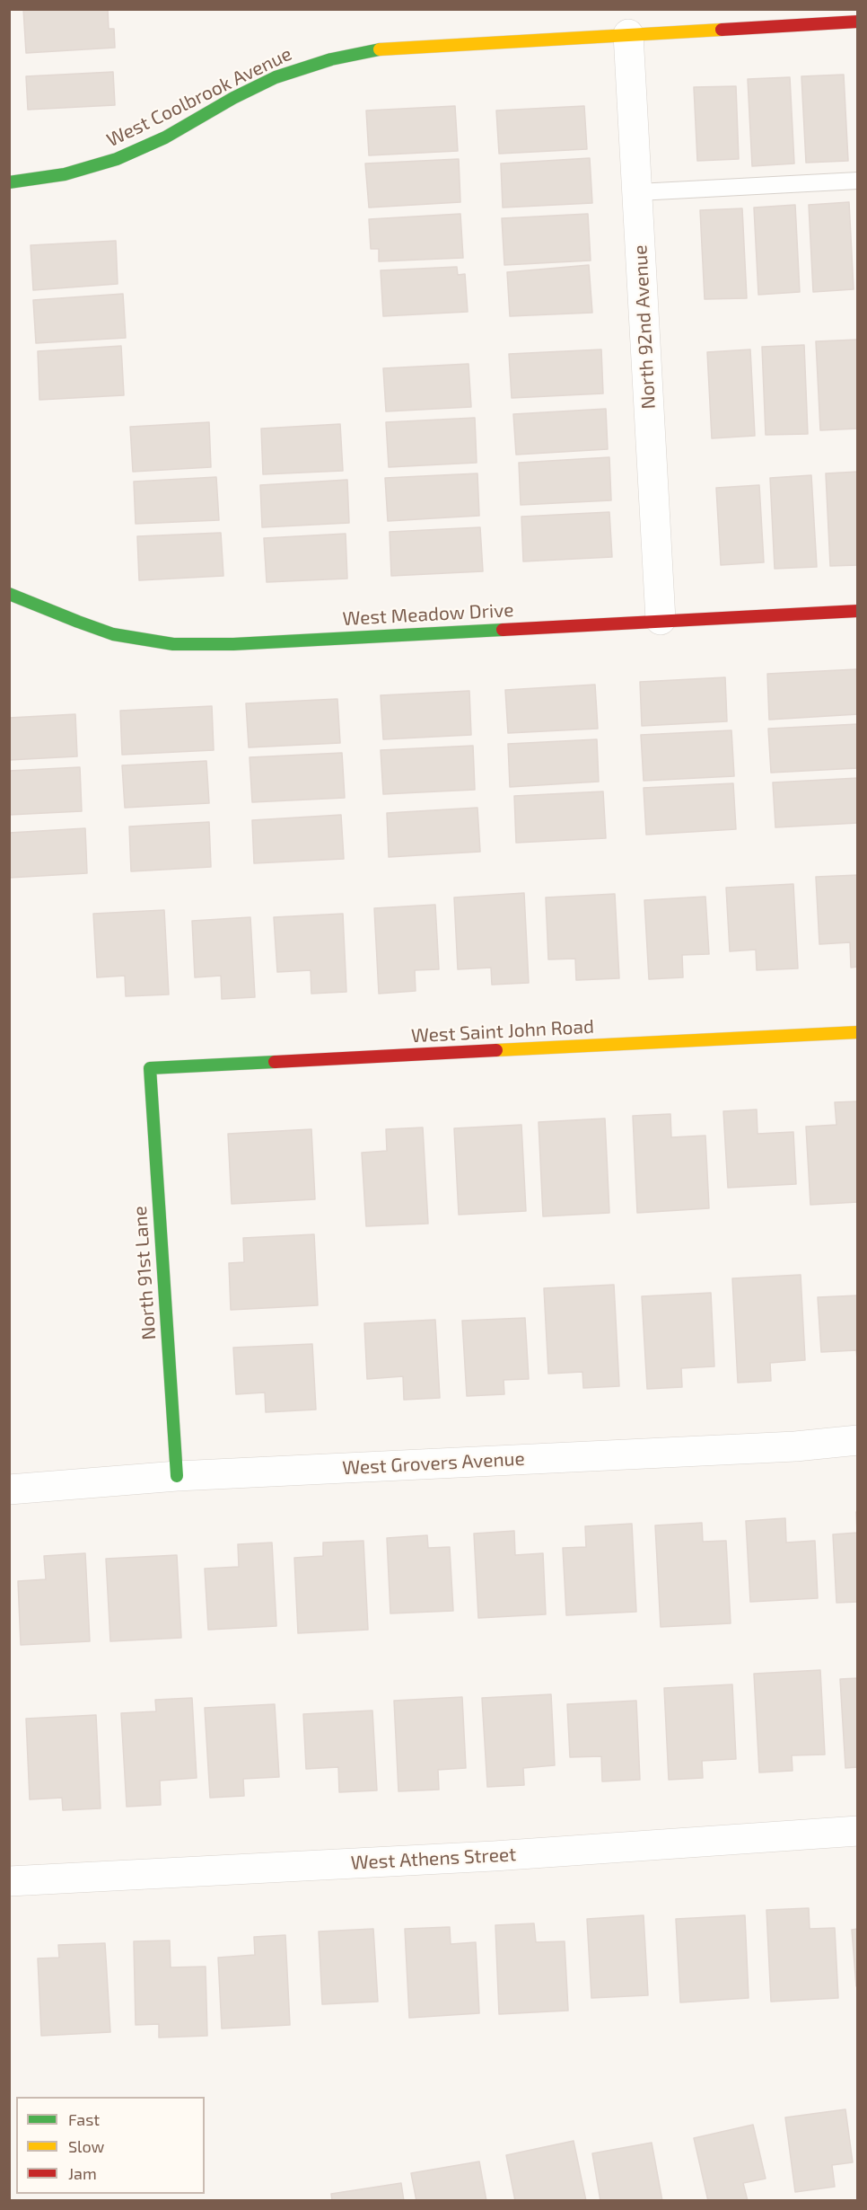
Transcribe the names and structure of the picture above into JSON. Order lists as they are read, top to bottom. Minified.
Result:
{"streets":{"street":["West Coolbrook Avenue","North 92nd Avenue","West Meadow Drive","West Saint John Road","North 91st Lane","West Grovers Avenue","West Athens Street"]},"crossings":[["West Coolbrook Avenue","North 92nd Avenue"],["North 92nd Avenue","West Meadow Drive"],["West Saint John Road","North 91st Lane"],["North 91st Lane","West Grovers Avenue"]],"legend":["Fast","Slow","Jam"]}
